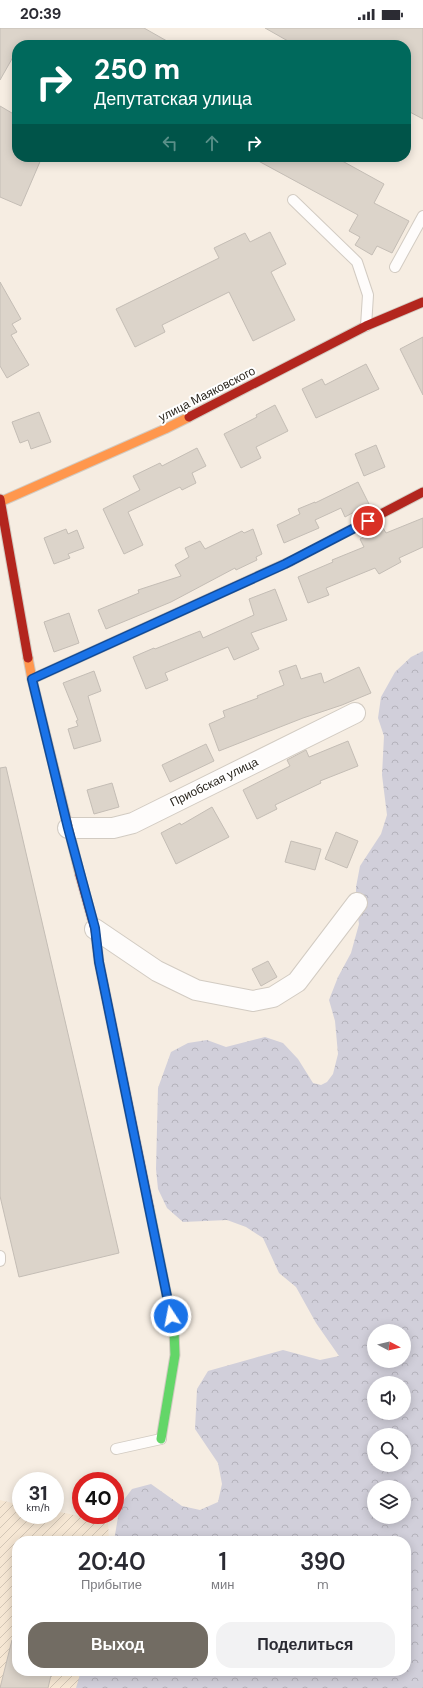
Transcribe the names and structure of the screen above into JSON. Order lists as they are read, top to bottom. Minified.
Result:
{"streets":{"street":["улица Маяковского","Приобская улица"]},"north":"right","page":{"status":"20:39","turn":["250 m","Депутатская улица"],"speed":"31 km/h","limit":"40","eta":["20:40","Прибытие","1","мин","390","m"],"buttons":["Выход","Поделиться"]}}
